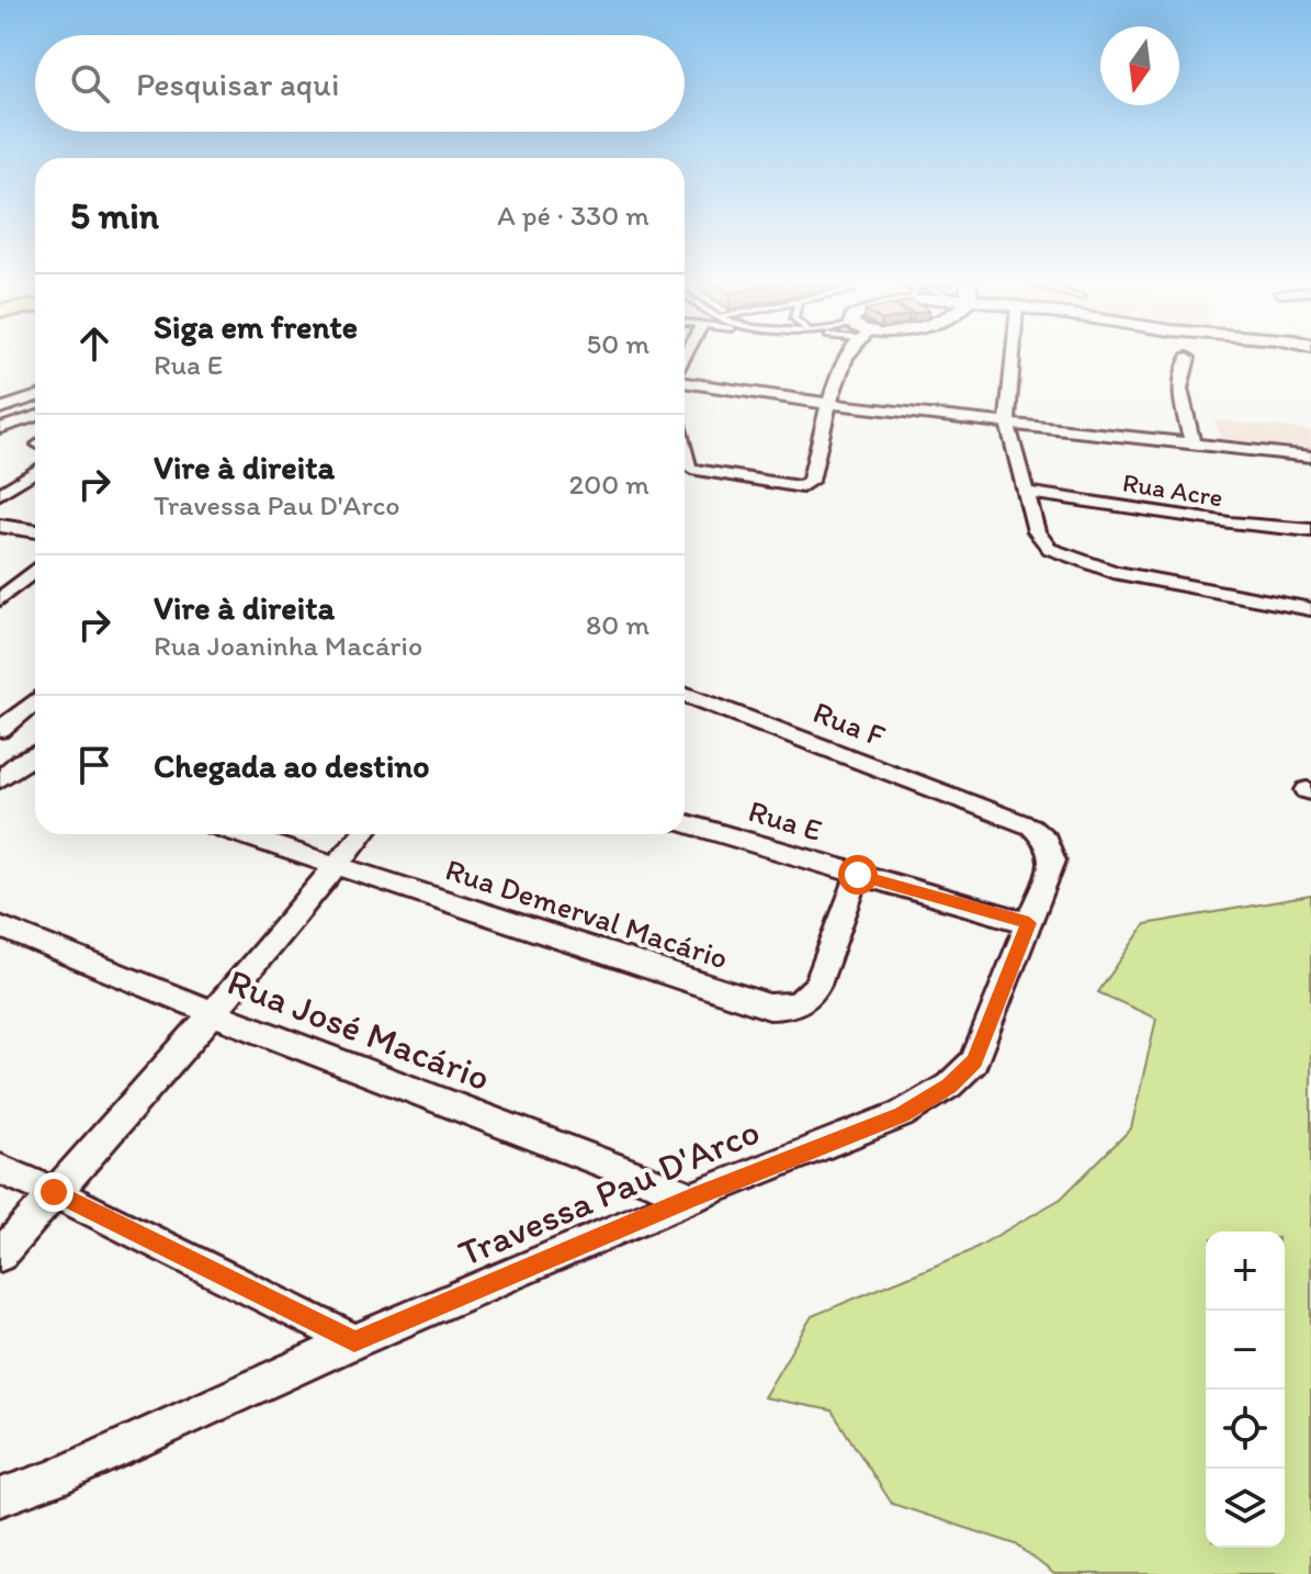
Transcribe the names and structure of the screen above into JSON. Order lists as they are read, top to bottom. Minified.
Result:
{"streets":{"street":["Rua Acre","Rua F","Rua E","Rua Demerval Macário","Rua José Macário","Travessa Pau D'Arco"]},"crossings":[["Rua F","Travessa Pau D'Arco"],["Rua E","Rua Demerval Macário"],["Rua E","Travessa Pau D'Arco"],["Rua José Macário","Travessa Pau D'Arco"]],"north":"bottom","page":{"search":"Pesquisar aqui","heading":["5 min","A pé · 330 m"],"list":[["Siga em frente","Rua E","50 m"],["Vire à direita","Travessa Pau D'Arco","200 m"],["Vire à direita","Rua Joaninha Macário","80 m"],"Chegada ao destino"],"map_buttons":["+","−"]}}
